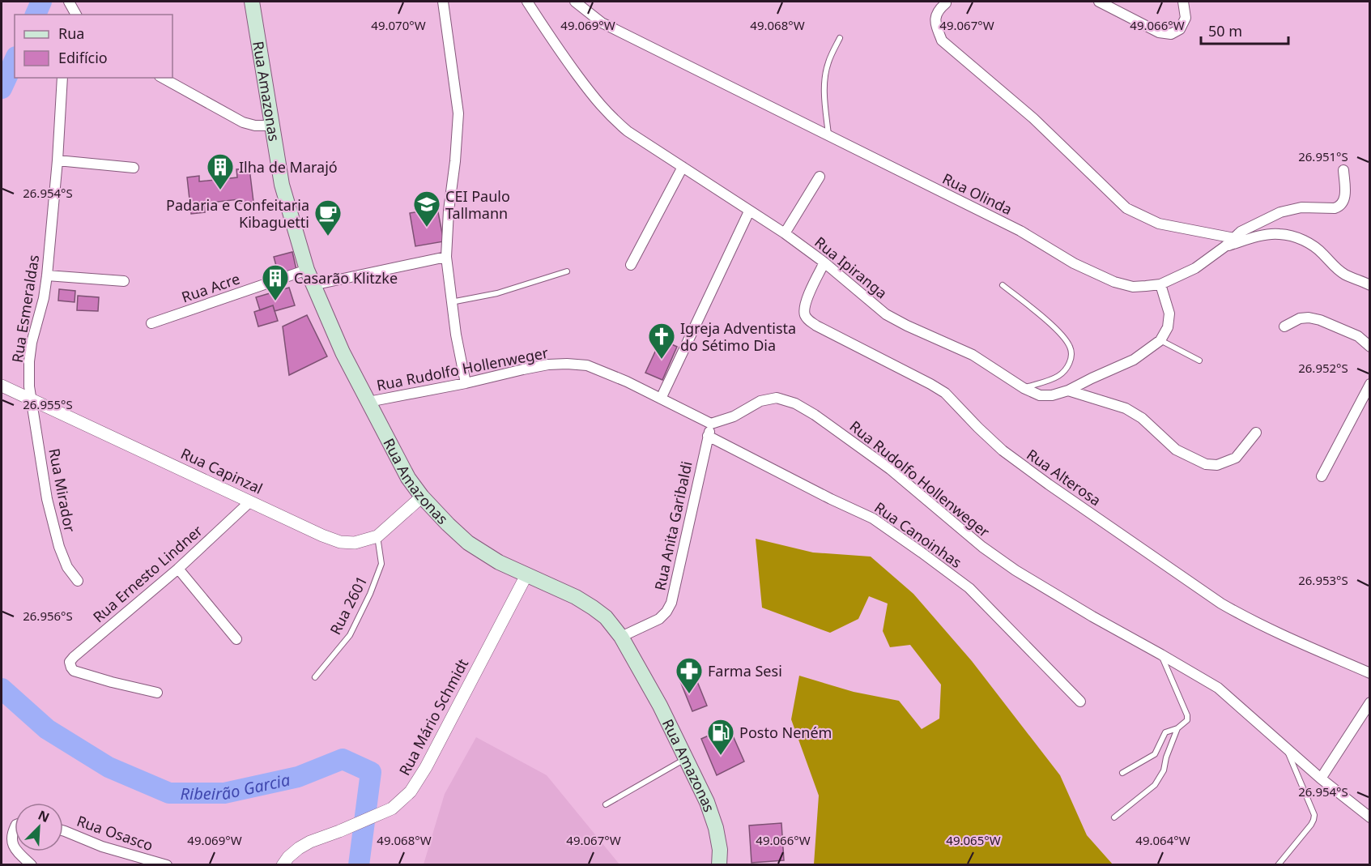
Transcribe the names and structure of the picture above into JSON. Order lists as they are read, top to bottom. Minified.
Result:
{"streets":{"main road":["Rua Amazonas"],"street":["Rua Olinda","Rua Ipiranga","Rua Acre","Rua Esmeraldas","Rua Rudolfo Hollenweger","Rua Capinzal","Rua Alterosa","Rua Mirador","Rua Anita Garibaldi","Rua Canoinhas","Rua Ernesto Lindner","Rua Mário Schmidt","Rua Osasco"],"lane":["Rua 2601"]},"crossings":[["Rua Amazonas","Rua Acre"],["Rua Amazonas","Rua Rudolfo Hollenweger"],["Rua Amazonas","Rua Capinzal"],["Rua Amazonas","Rua Anita Garibaldi"],["Rua Amazonas","Rua Mário Schmidt"],["Rua Ipiranga","Rua Alterosa"],["Rua Esmeraldas","Rua Capinzal"],["Rua Esmeraldas","Rua Mirador"],["Rua Rudolfo Hollenweger","Rua Anita Garibaldi"],["Rua Capinzal","Rua Mirador"],["Rua Capinzal","Rua Ernesto Lindner"],["Rua Capinzal","Rua 2601"],["Rua Anita Garibaldi","Rua Canoinhas"]],"water":["Ribeirão Garcia"],"places":{"building":["Ilha de Marajó","Casarão Klitzke"],"school or university":["CEI Paulo Tallmann"],"cafe":["Padaria e Confeitaria Kibaguetti"],"church":["Igreja Adventista do Sétimo Dia"],"pharmacy":["Farma Sesi"],"fuel station":["Posto Neném"]},"legend":["Rua","Edifício"],"scale_bar":"50 m","north":"top right","coordinates":["49.070°W","49.069°W","49.068°W","49.067°W","49.066°W","26.951°S","26.954°S","26.952°S","26.955°S","26.953°S","26.956°S","49.065°W","49.064°W"]}
